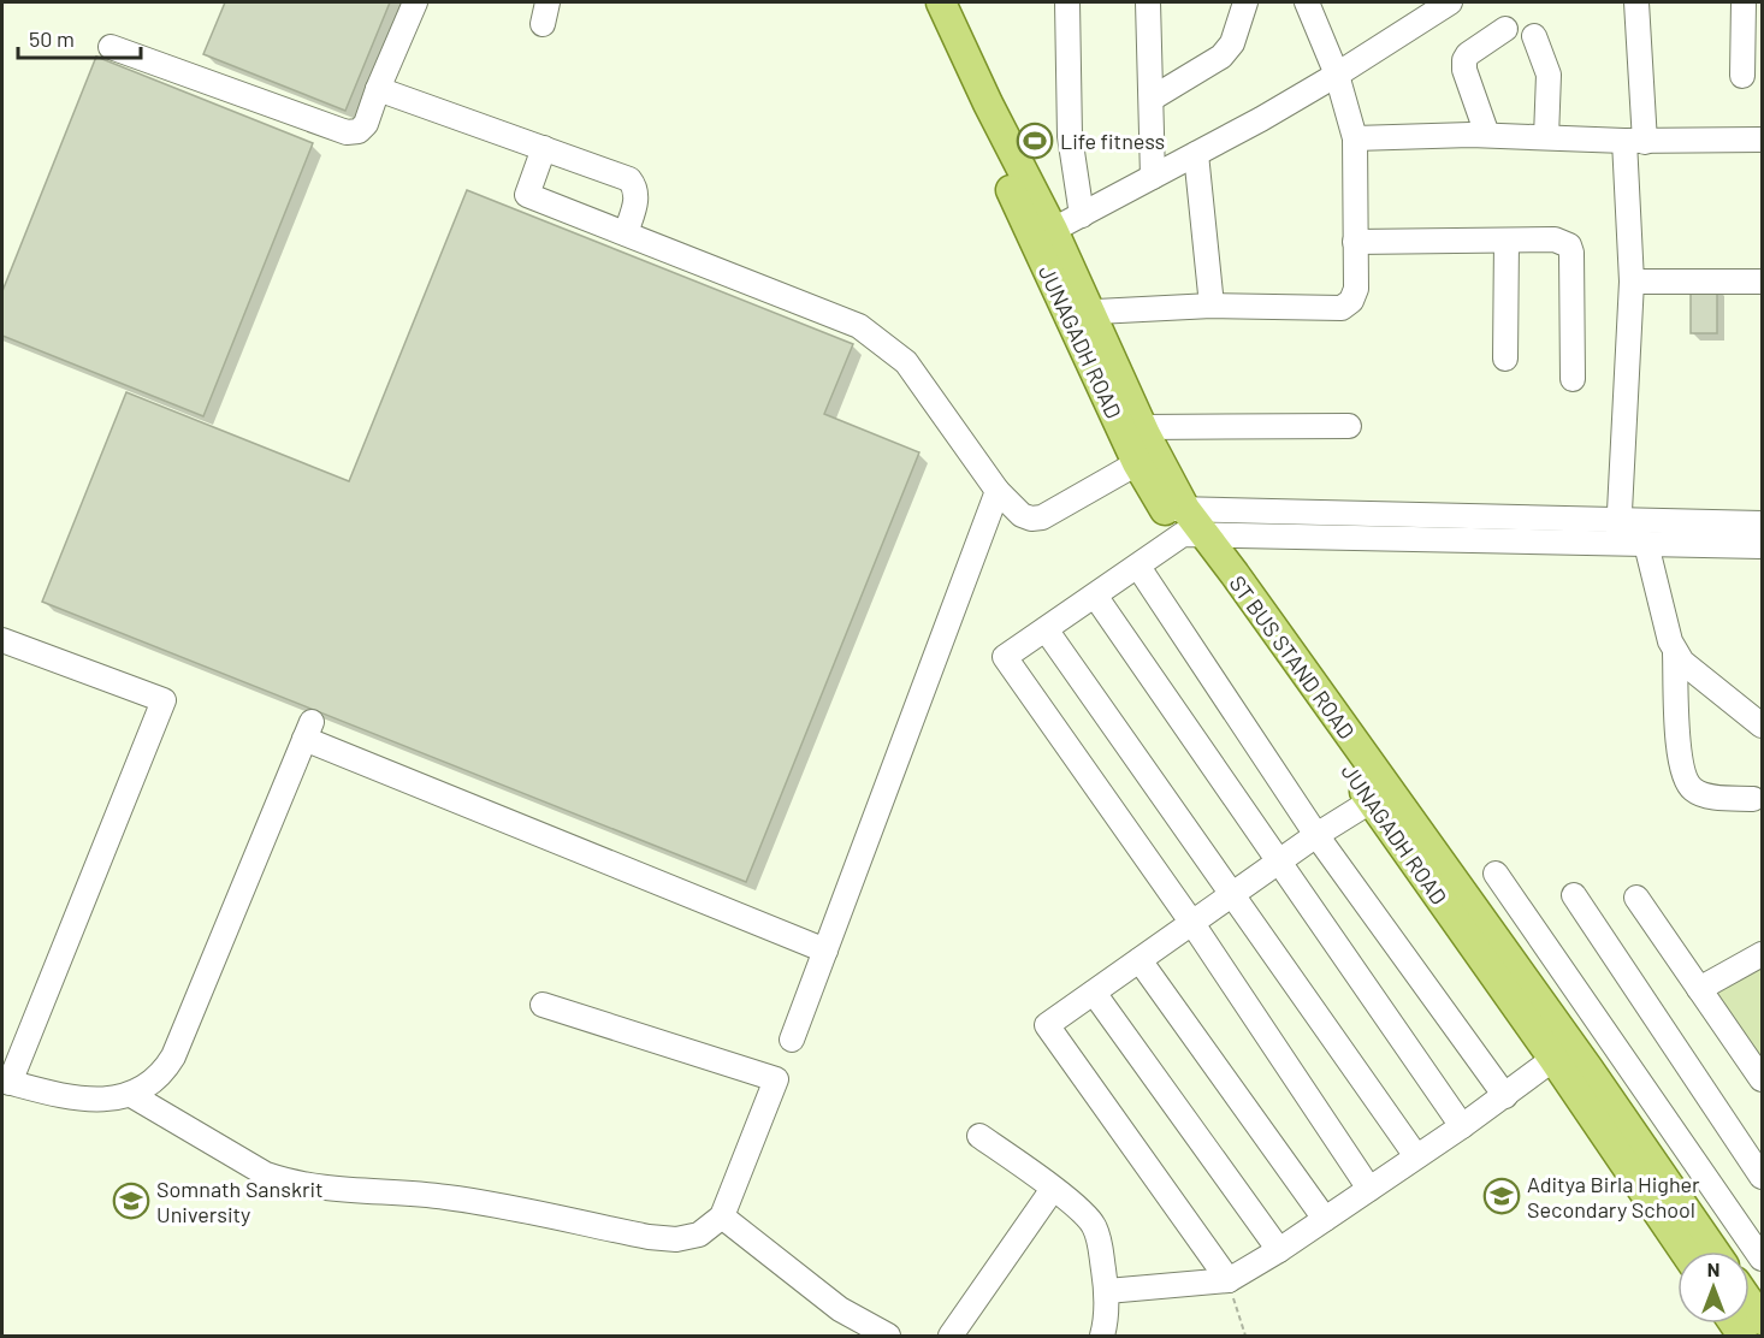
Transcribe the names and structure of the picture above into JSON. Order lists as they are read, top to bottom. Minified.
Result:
{"streets":{"main road":["JUNAGADH ROAD","ST BUS STAND ROAD"]},"crossings":[["JUNAGADH ROAD","ST BUS STAND ROAD"]],"places":{"sports":["Life fitness"],"school or university":["Aditya Birla Higher Secondary School","Somnath Sanskrit University"]},"scale_bar":"50 m","north":"top"}
